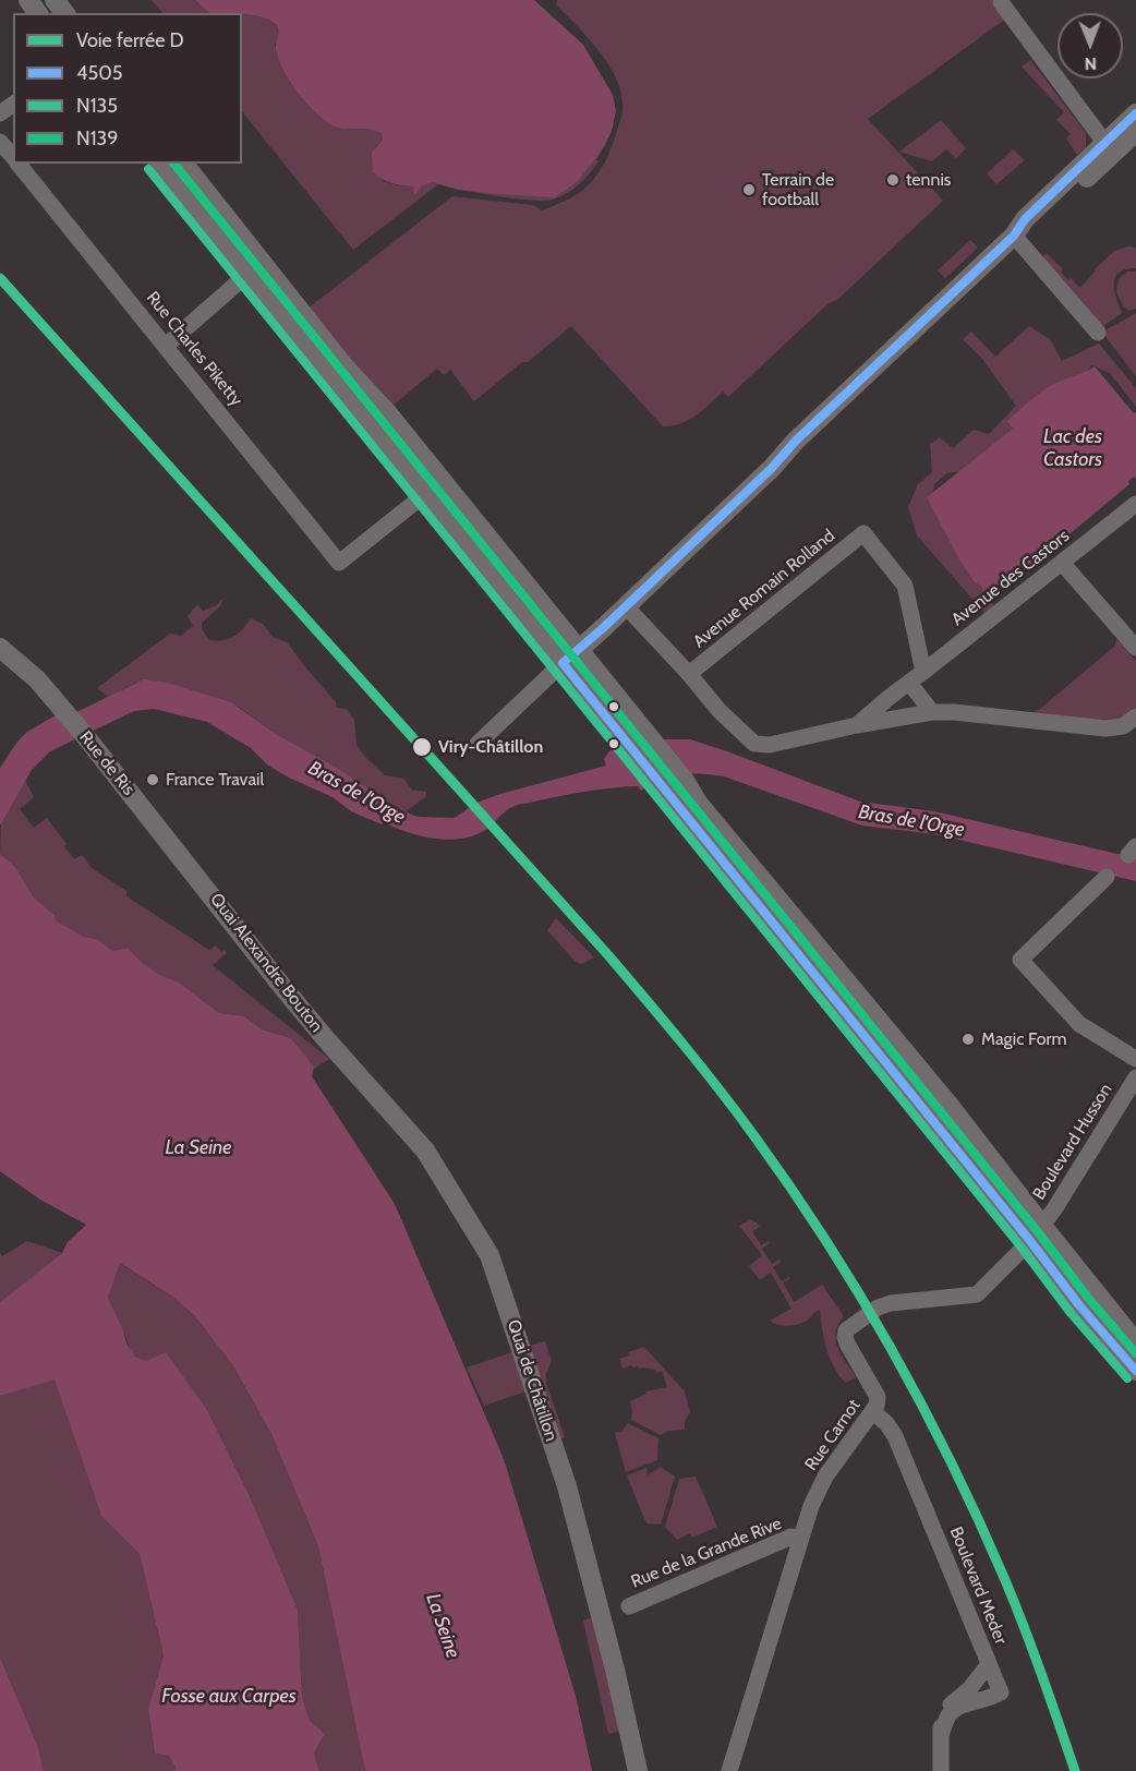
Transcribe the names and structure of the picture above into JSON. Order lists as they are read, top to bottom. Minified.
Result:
{"streets":{"main road":["Rue de Ris","Quai Alexandre Bouton","Quai de Châtillon"],"street":["Rue Charles Piketty","Avenue des Castors","Avenue Romain Rolland","Boulevard Husson","Rue Carnot","Rue de la Grande Rive","Boulevard Meder"]},"crossings":[["Avenue des Castors","Avenue Romain Rolland"],["Rue de Ris","Quai Alexandre Bouton"],["Quai Alexandre Bouton","Quai de Châtillon"],["Boulevard Husson","Rue Carnot"],["Rue Carnot","Rue de la Grande Rive"],["Rue Carnot","Boulevard Meder"]],"water":["Lac des Castors","Bras de l'Orge","La Seine","Fosse aux Carpes"],"places":["tennis","Terrain de football","Viry-Châtillon","France Travail","Magic Form"],"lines":["transit line 4505","transit line N139","transit line N135","rail line D"],"legend":["Voie ferrée D","4505","N135","N139"],"north":"bottom"}
